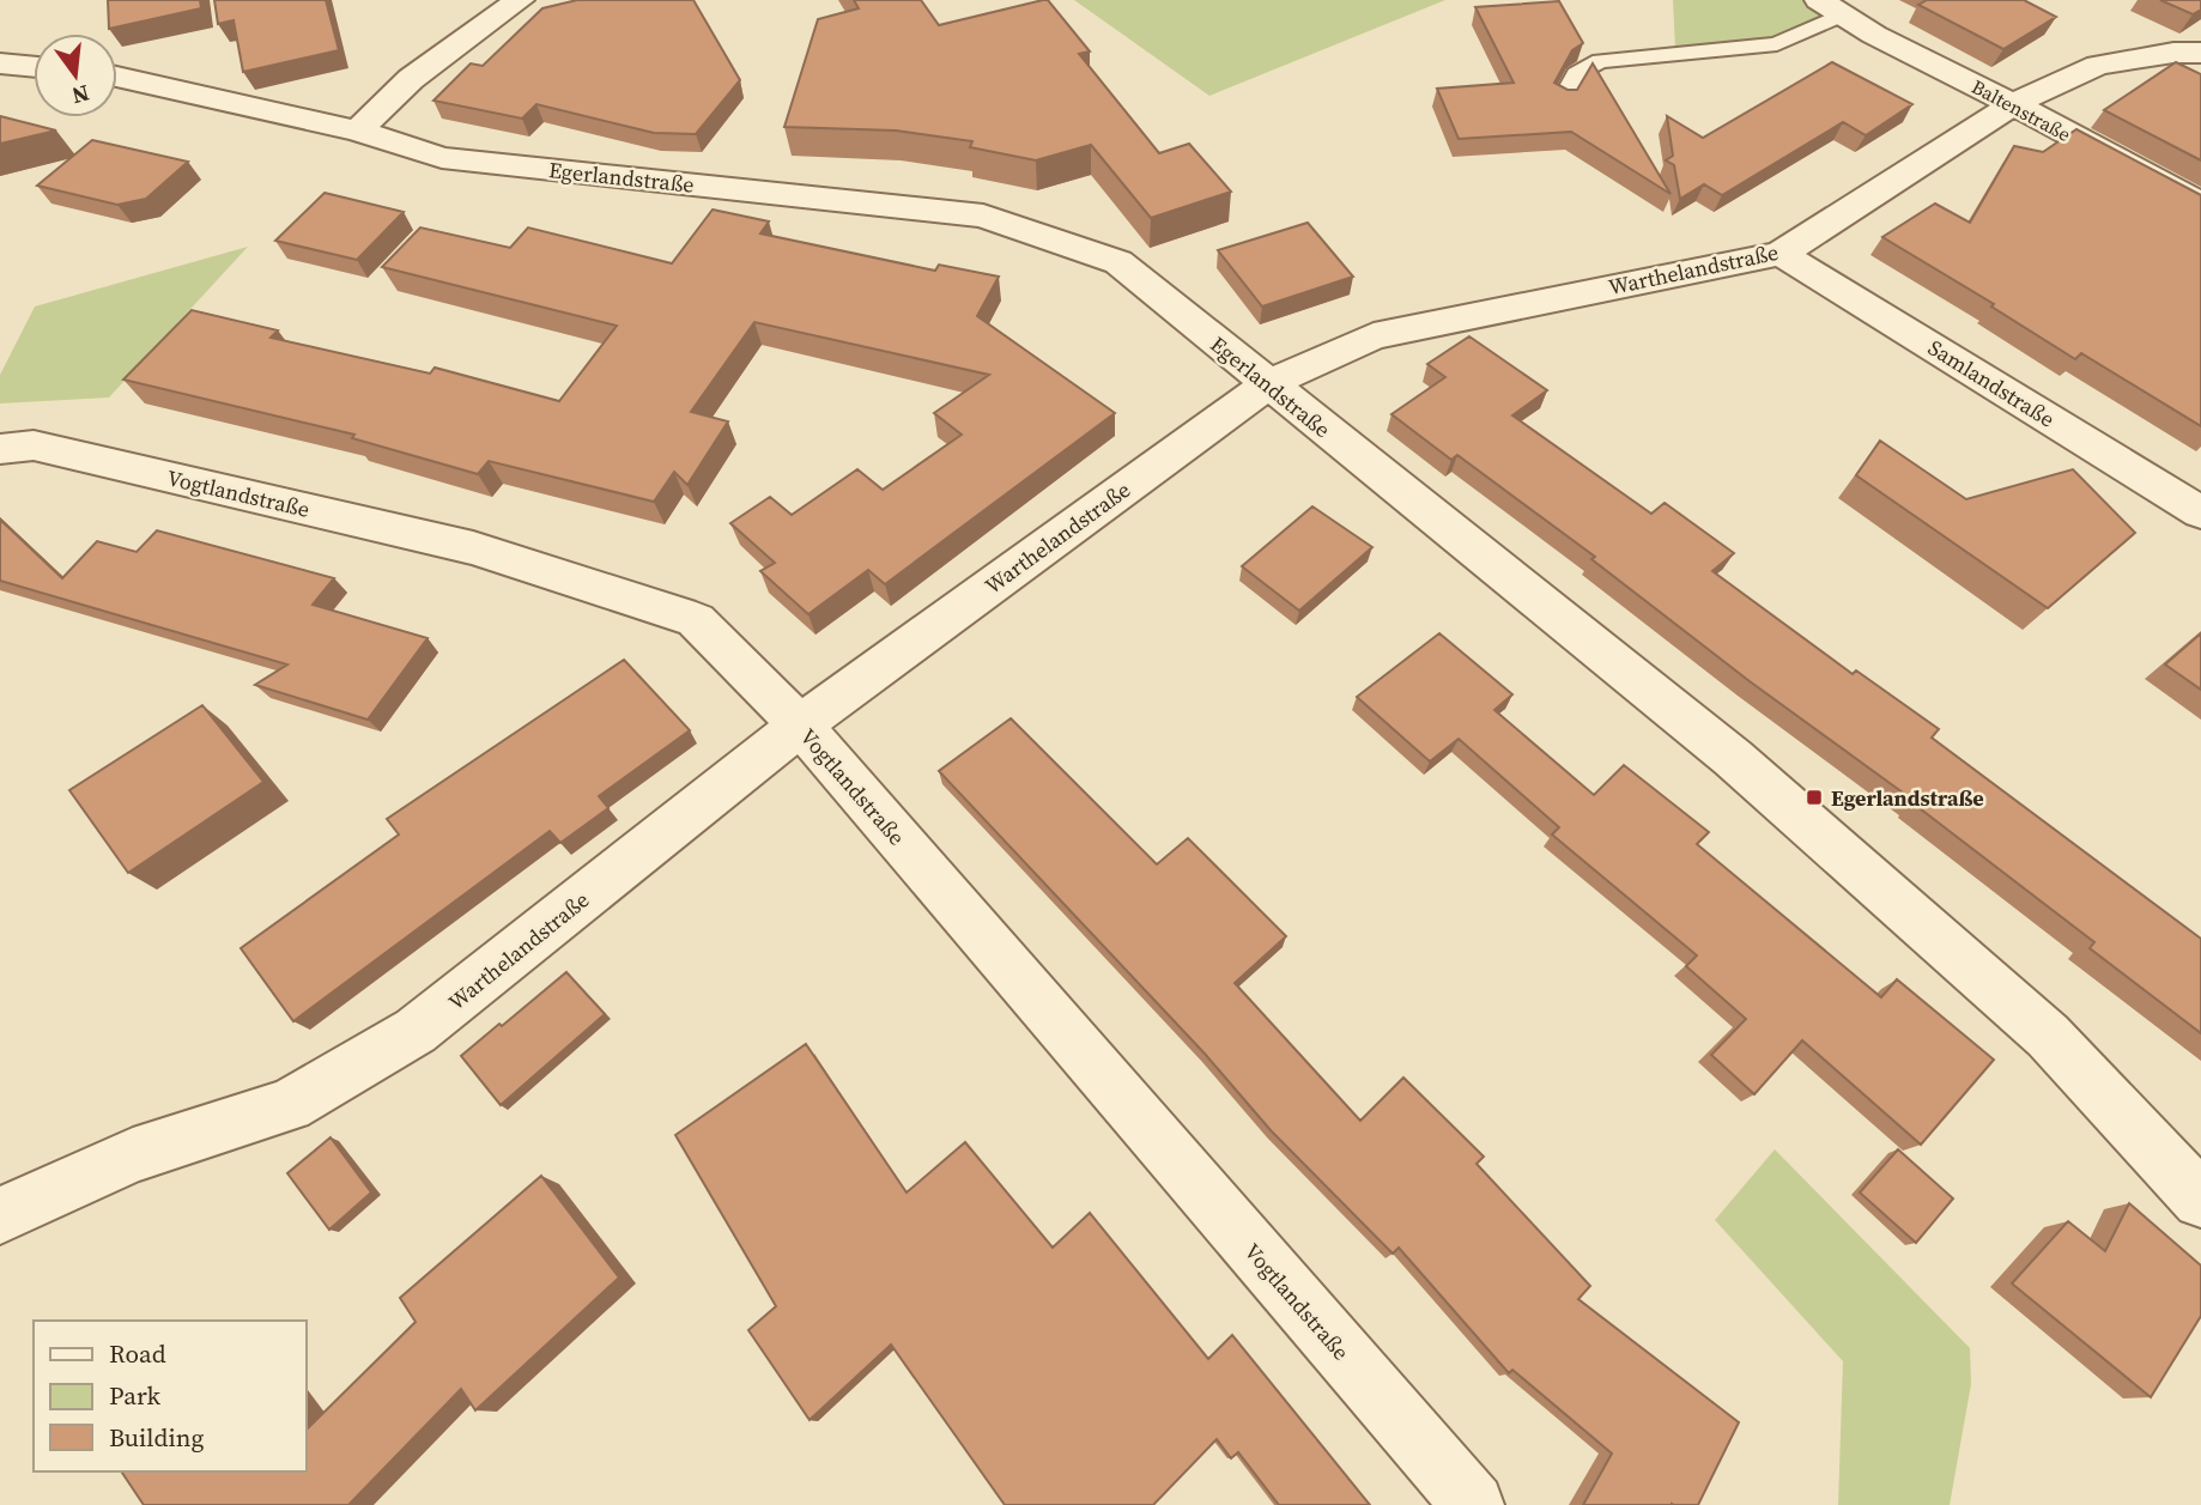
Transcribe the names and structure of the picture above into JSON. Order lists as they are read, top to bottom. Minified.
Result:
{"streets":{"street":["Baltenstraße","Egerlandstraße","Warthelandstraße","Samlandstraße","Vogtlandstraße"]},"crossings":[["Baltenstraße","Warthelandstraße"],["Egerlandstraße","Warthelandstraße"],["Warthelandstraße","Samlandstraße"],["Warthelandstraße","Vogtlandstraße"]],"places":{"transit":["Egerlandstraße"]},"legend":["Road","Park","Building"],"north":"bottom"}
